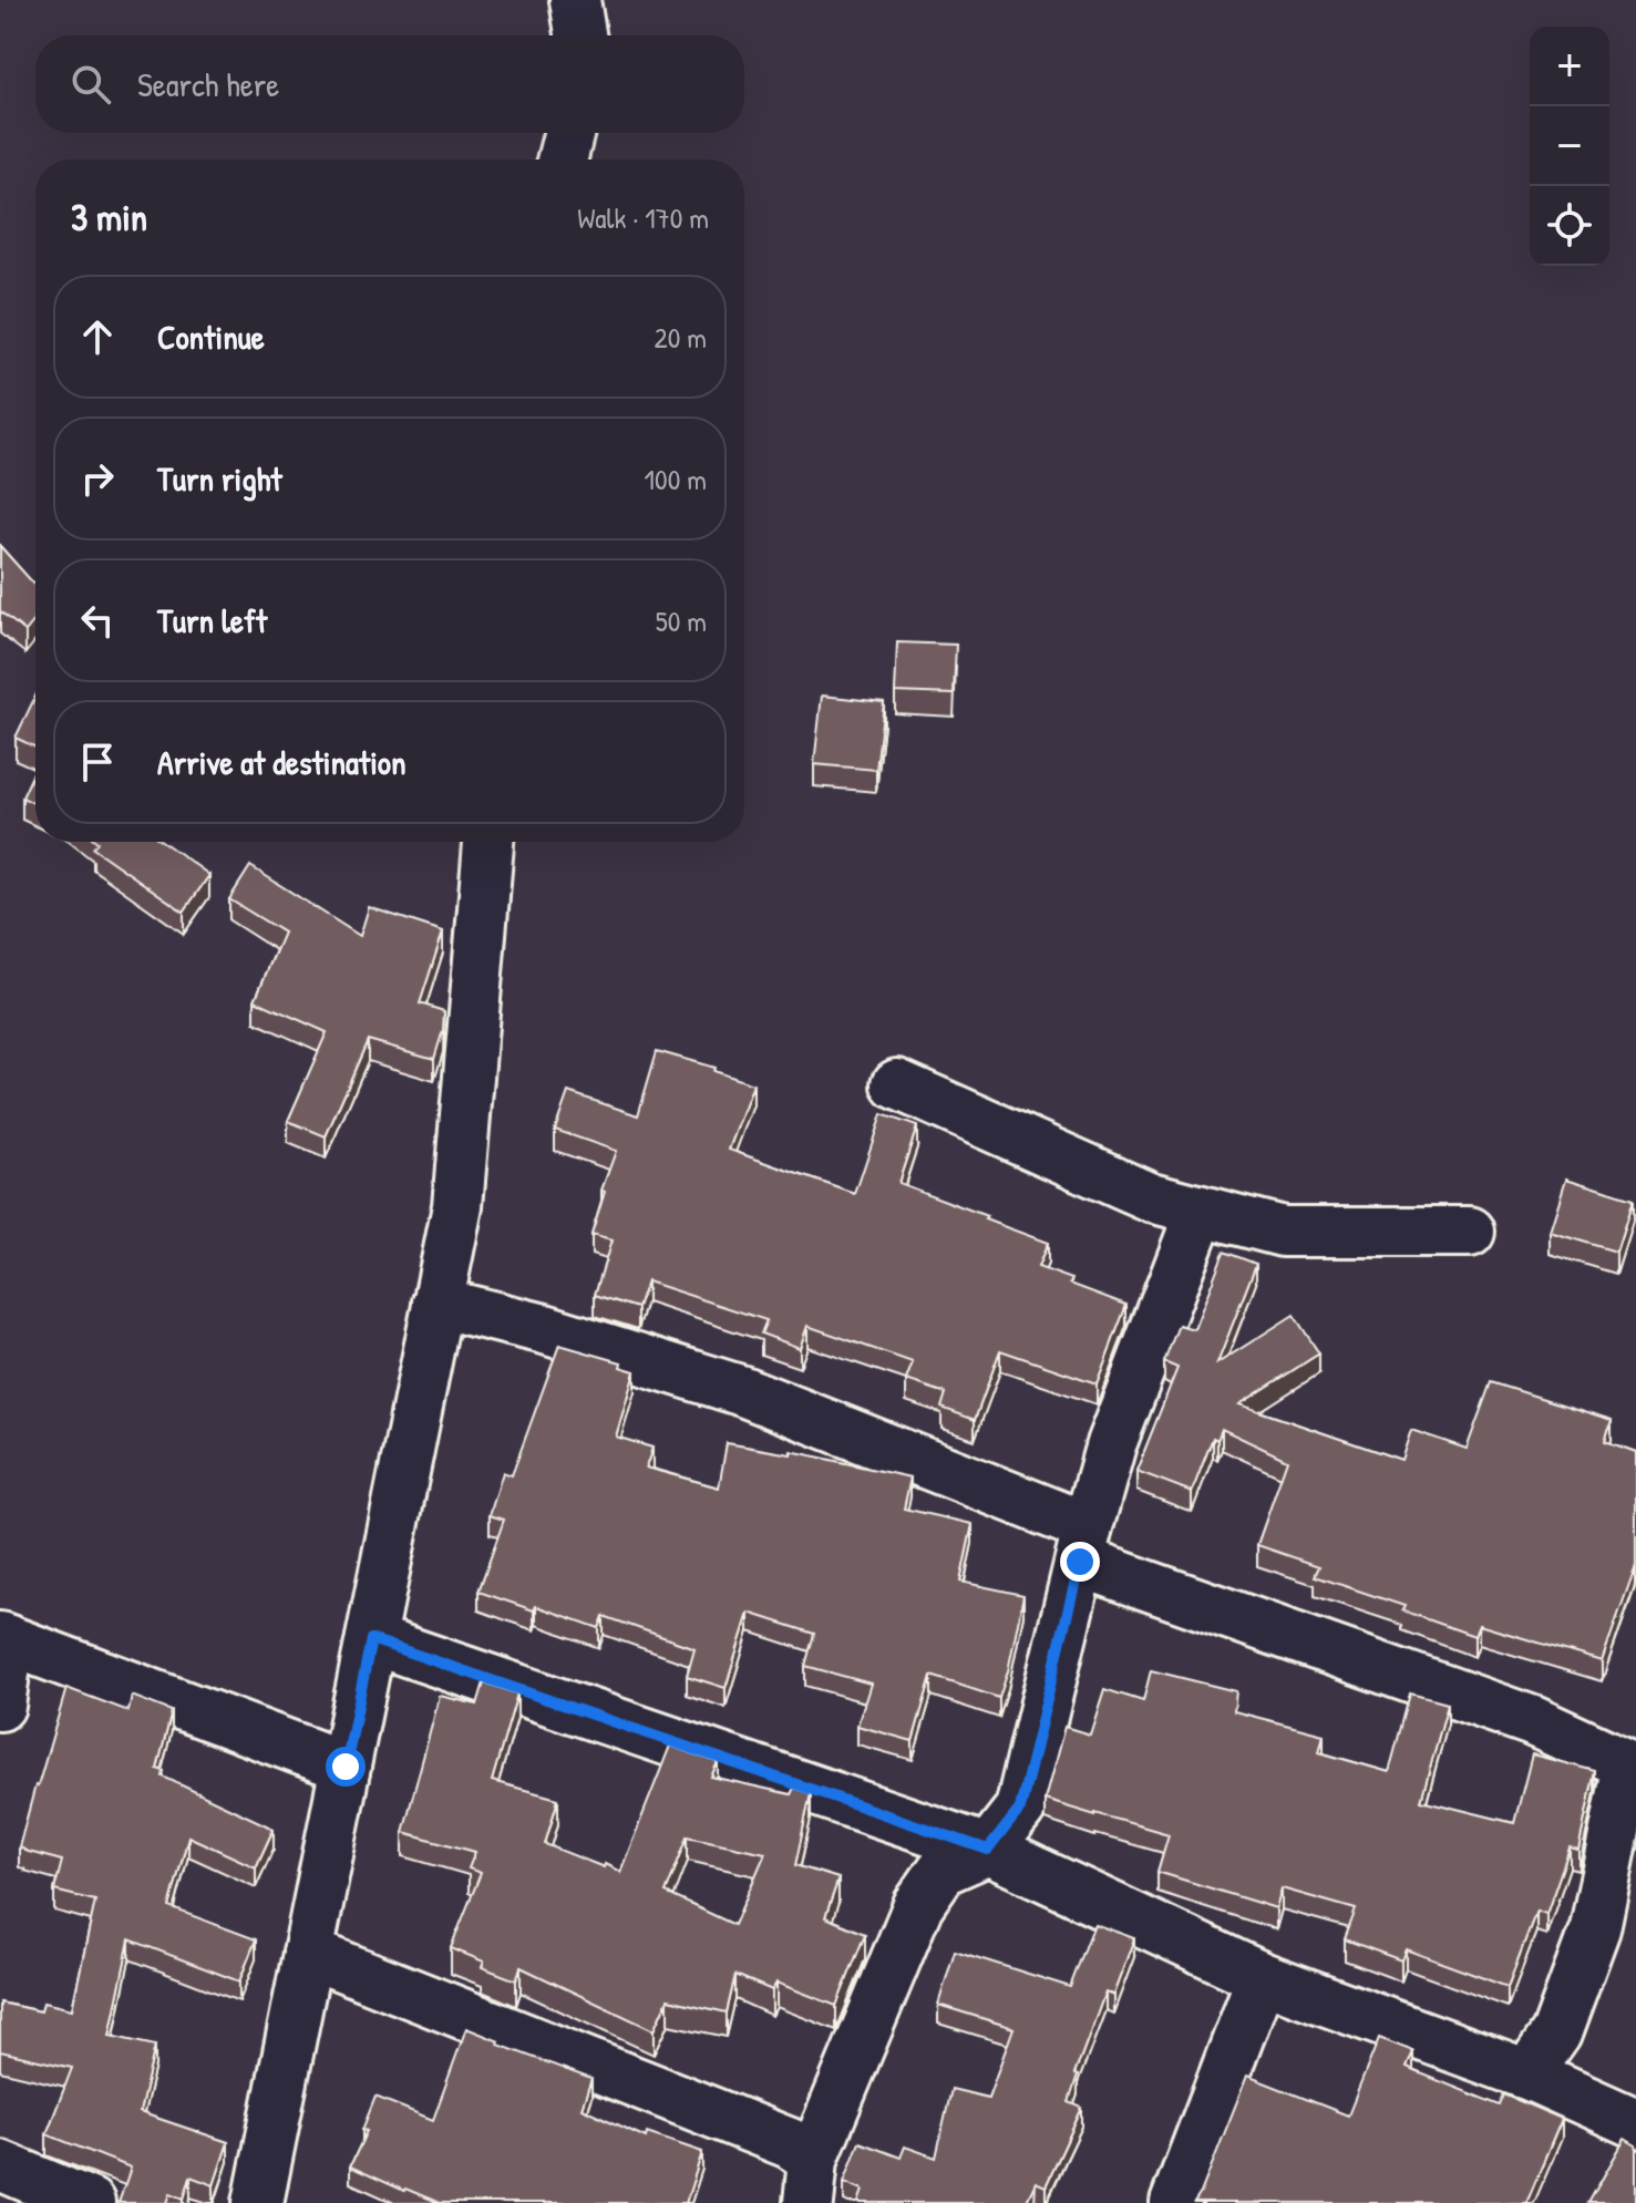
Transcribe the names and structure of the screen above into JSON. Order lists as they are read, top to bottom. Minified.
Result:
{"page":{"map_buttons":["+","−"],"search":"Search here","heading":["3 min","Walk · 170 m"],"list":[["Continue","20 m"],["Turn right","100 m"],["Turn left","50 m"],"Arrive at destination"]}}
